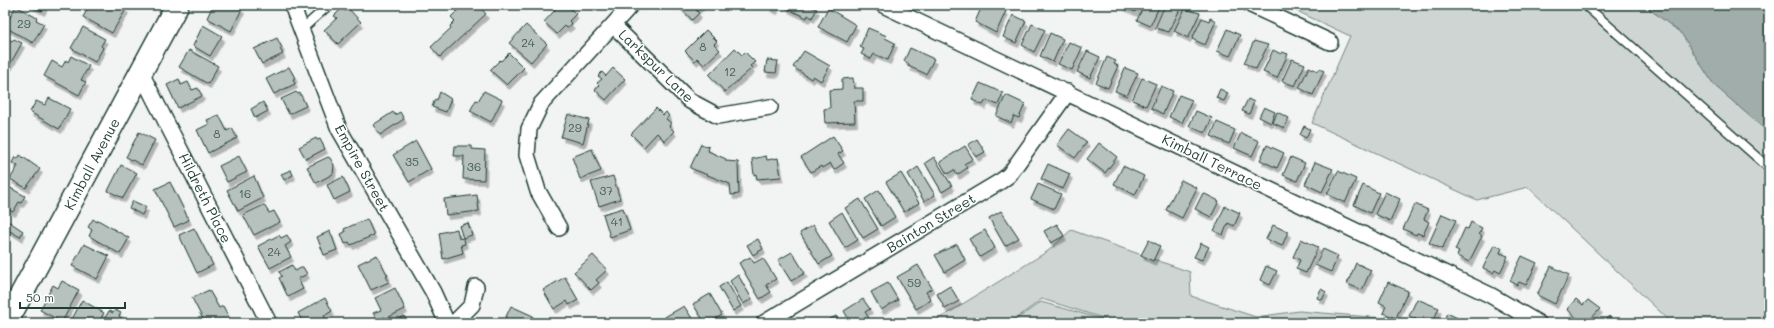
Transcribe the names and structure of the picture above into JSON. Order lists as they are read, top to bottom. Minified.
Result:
{"streets":{"street":["Larkspur Lane","Kimball Terrace","Kimball Avenue","Empire Street","Hildreth Place","Bainton Street"]},"crossings":[["Kimball Terrace","Bainton Street"],["Kimball Avenue","Hildreth Place"]],"house_numbers":["29","24","8","12","29","8","35","36","37","16","41","24","59"],"scale_bar":"50 m"}
